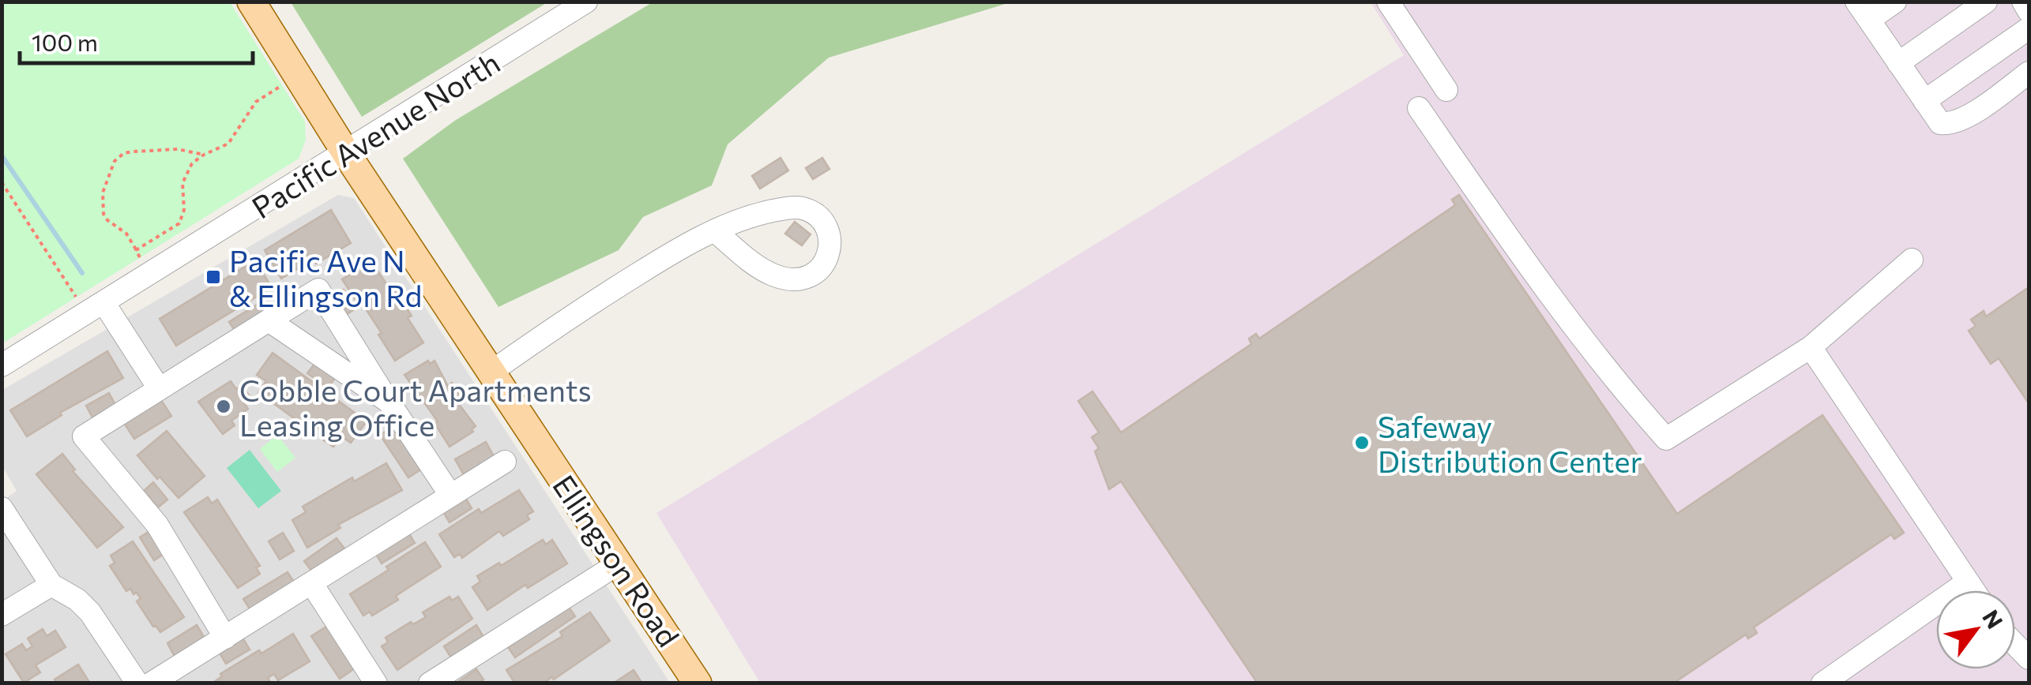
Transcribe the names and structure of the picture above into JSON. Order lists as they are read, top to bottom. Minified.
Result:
{"streets":{"main road":["Ellingson Road"],"street":["Pacific Avenue North"]},"crossings":[["Pacific Avenue North","Ellingson Road"]],"places":{"transit":["Pacific Ave N & Ellingson Rd"],"other":["Cobble Court Apartments Leasing Office","Safeway Distribution Center"]},"scale_bar":"100 m","north":"top right"}
